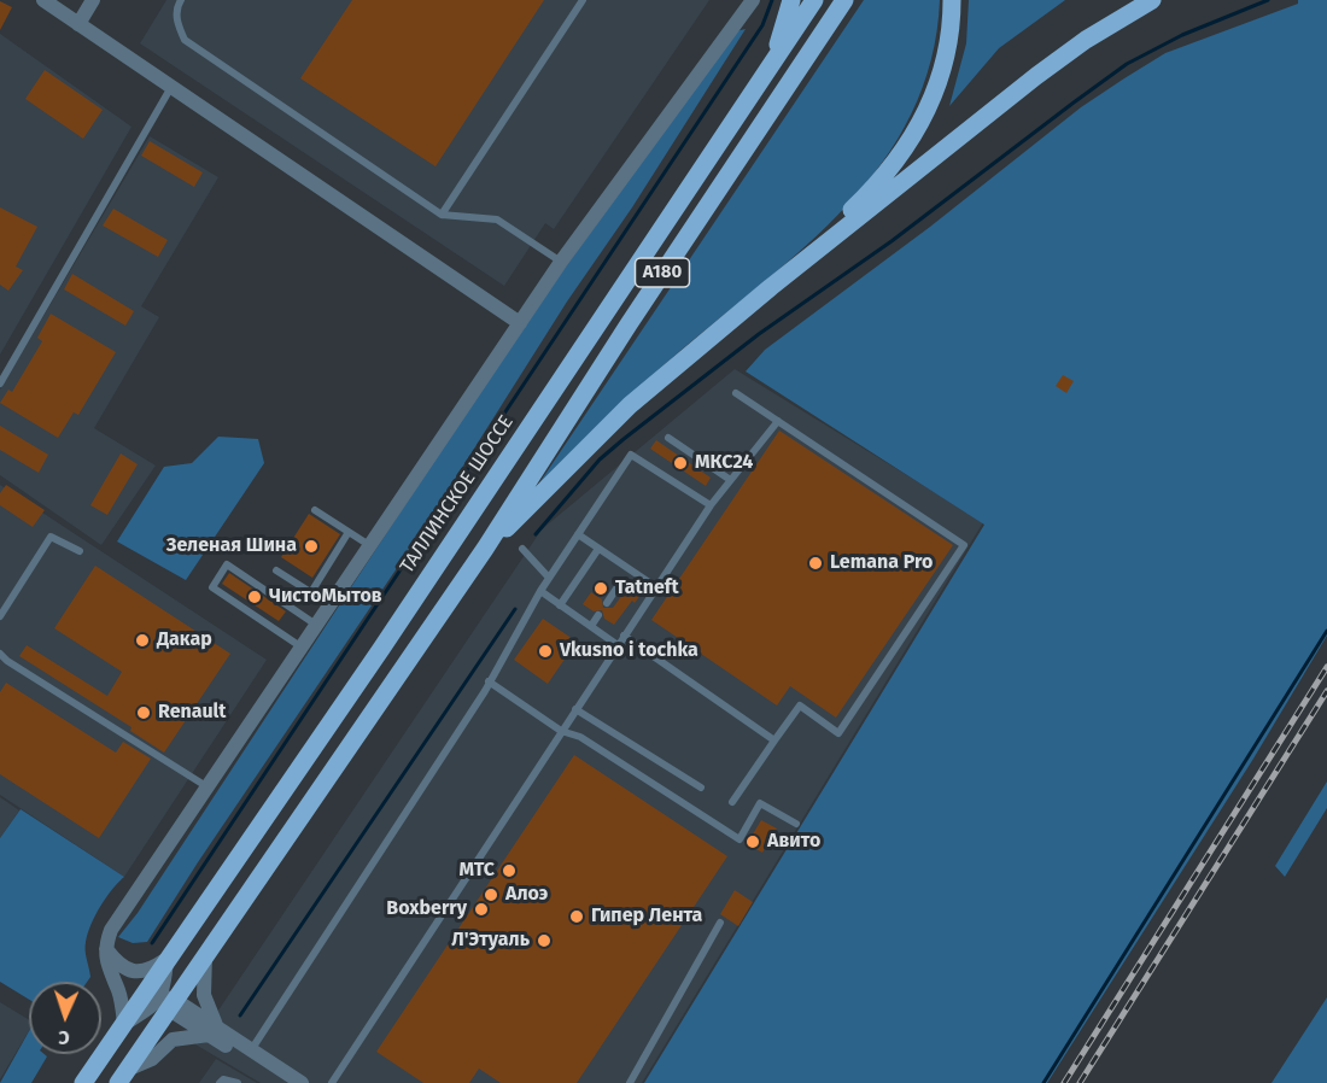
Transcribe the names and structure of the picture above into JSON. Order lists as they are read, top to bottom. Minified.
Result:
{"streets":{"main road":["A180","ТАЛЛИНСКОЕ ШОССЕ"]},"places":["МКС24","Зеленая Шина","Lemana Pro","Tatneft","ЧистоМытов","Дакар","Vkusno i tochka","Renault","Авито","МТС","Алоэ","Boxberry","Гипер Лента","Л'Этуаль"],"north":"bottom"}
